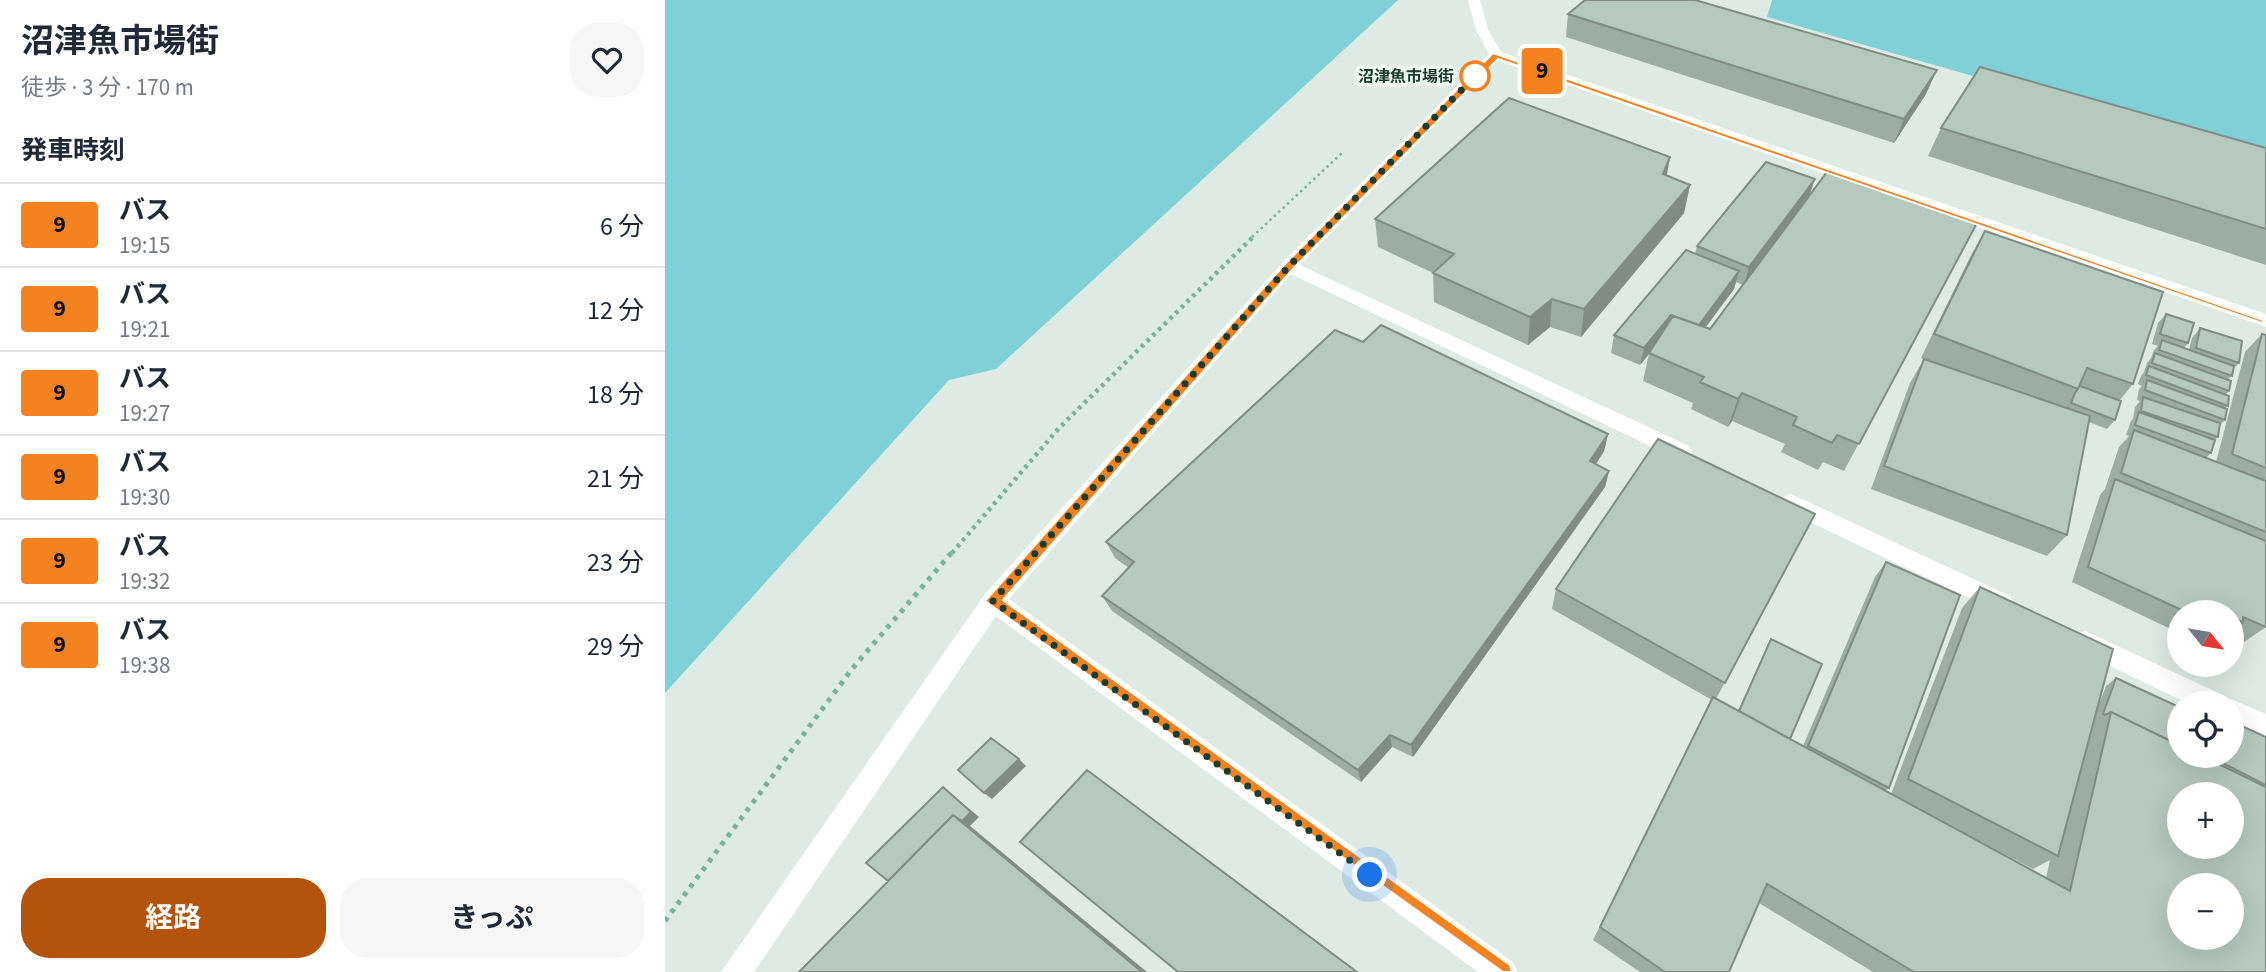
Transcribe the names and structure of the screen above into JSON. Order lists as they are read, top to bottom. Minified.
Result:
{"places":["沼津魚市場街"],"lines":["bus line 9"],"north":"bottom right","page":{"heading":[["沼津魚市場街","徒歩 · 3 分 · 170 m"],"発車時刻"],"on_map":"9","list":[{"mark":"9","name":"バス","note":"19:15","value":"6 分"},{"mark":"9","name":"バス","note":"19:21","value":"12 分"},{"mark":"9","name":"バス","note":"19:27","value":"18 分"},{"mark":"9","name":"バス","note":"19:30","value":"21 分"},{"mark":"9","name":"バス","note":"19:32","value":"23 分"},{"mark":"9","name":"バス","note":"19:38","value":"29 分"}],"map_buttons":["+","−"],"buttons":["経路","きっぷ"]}}
